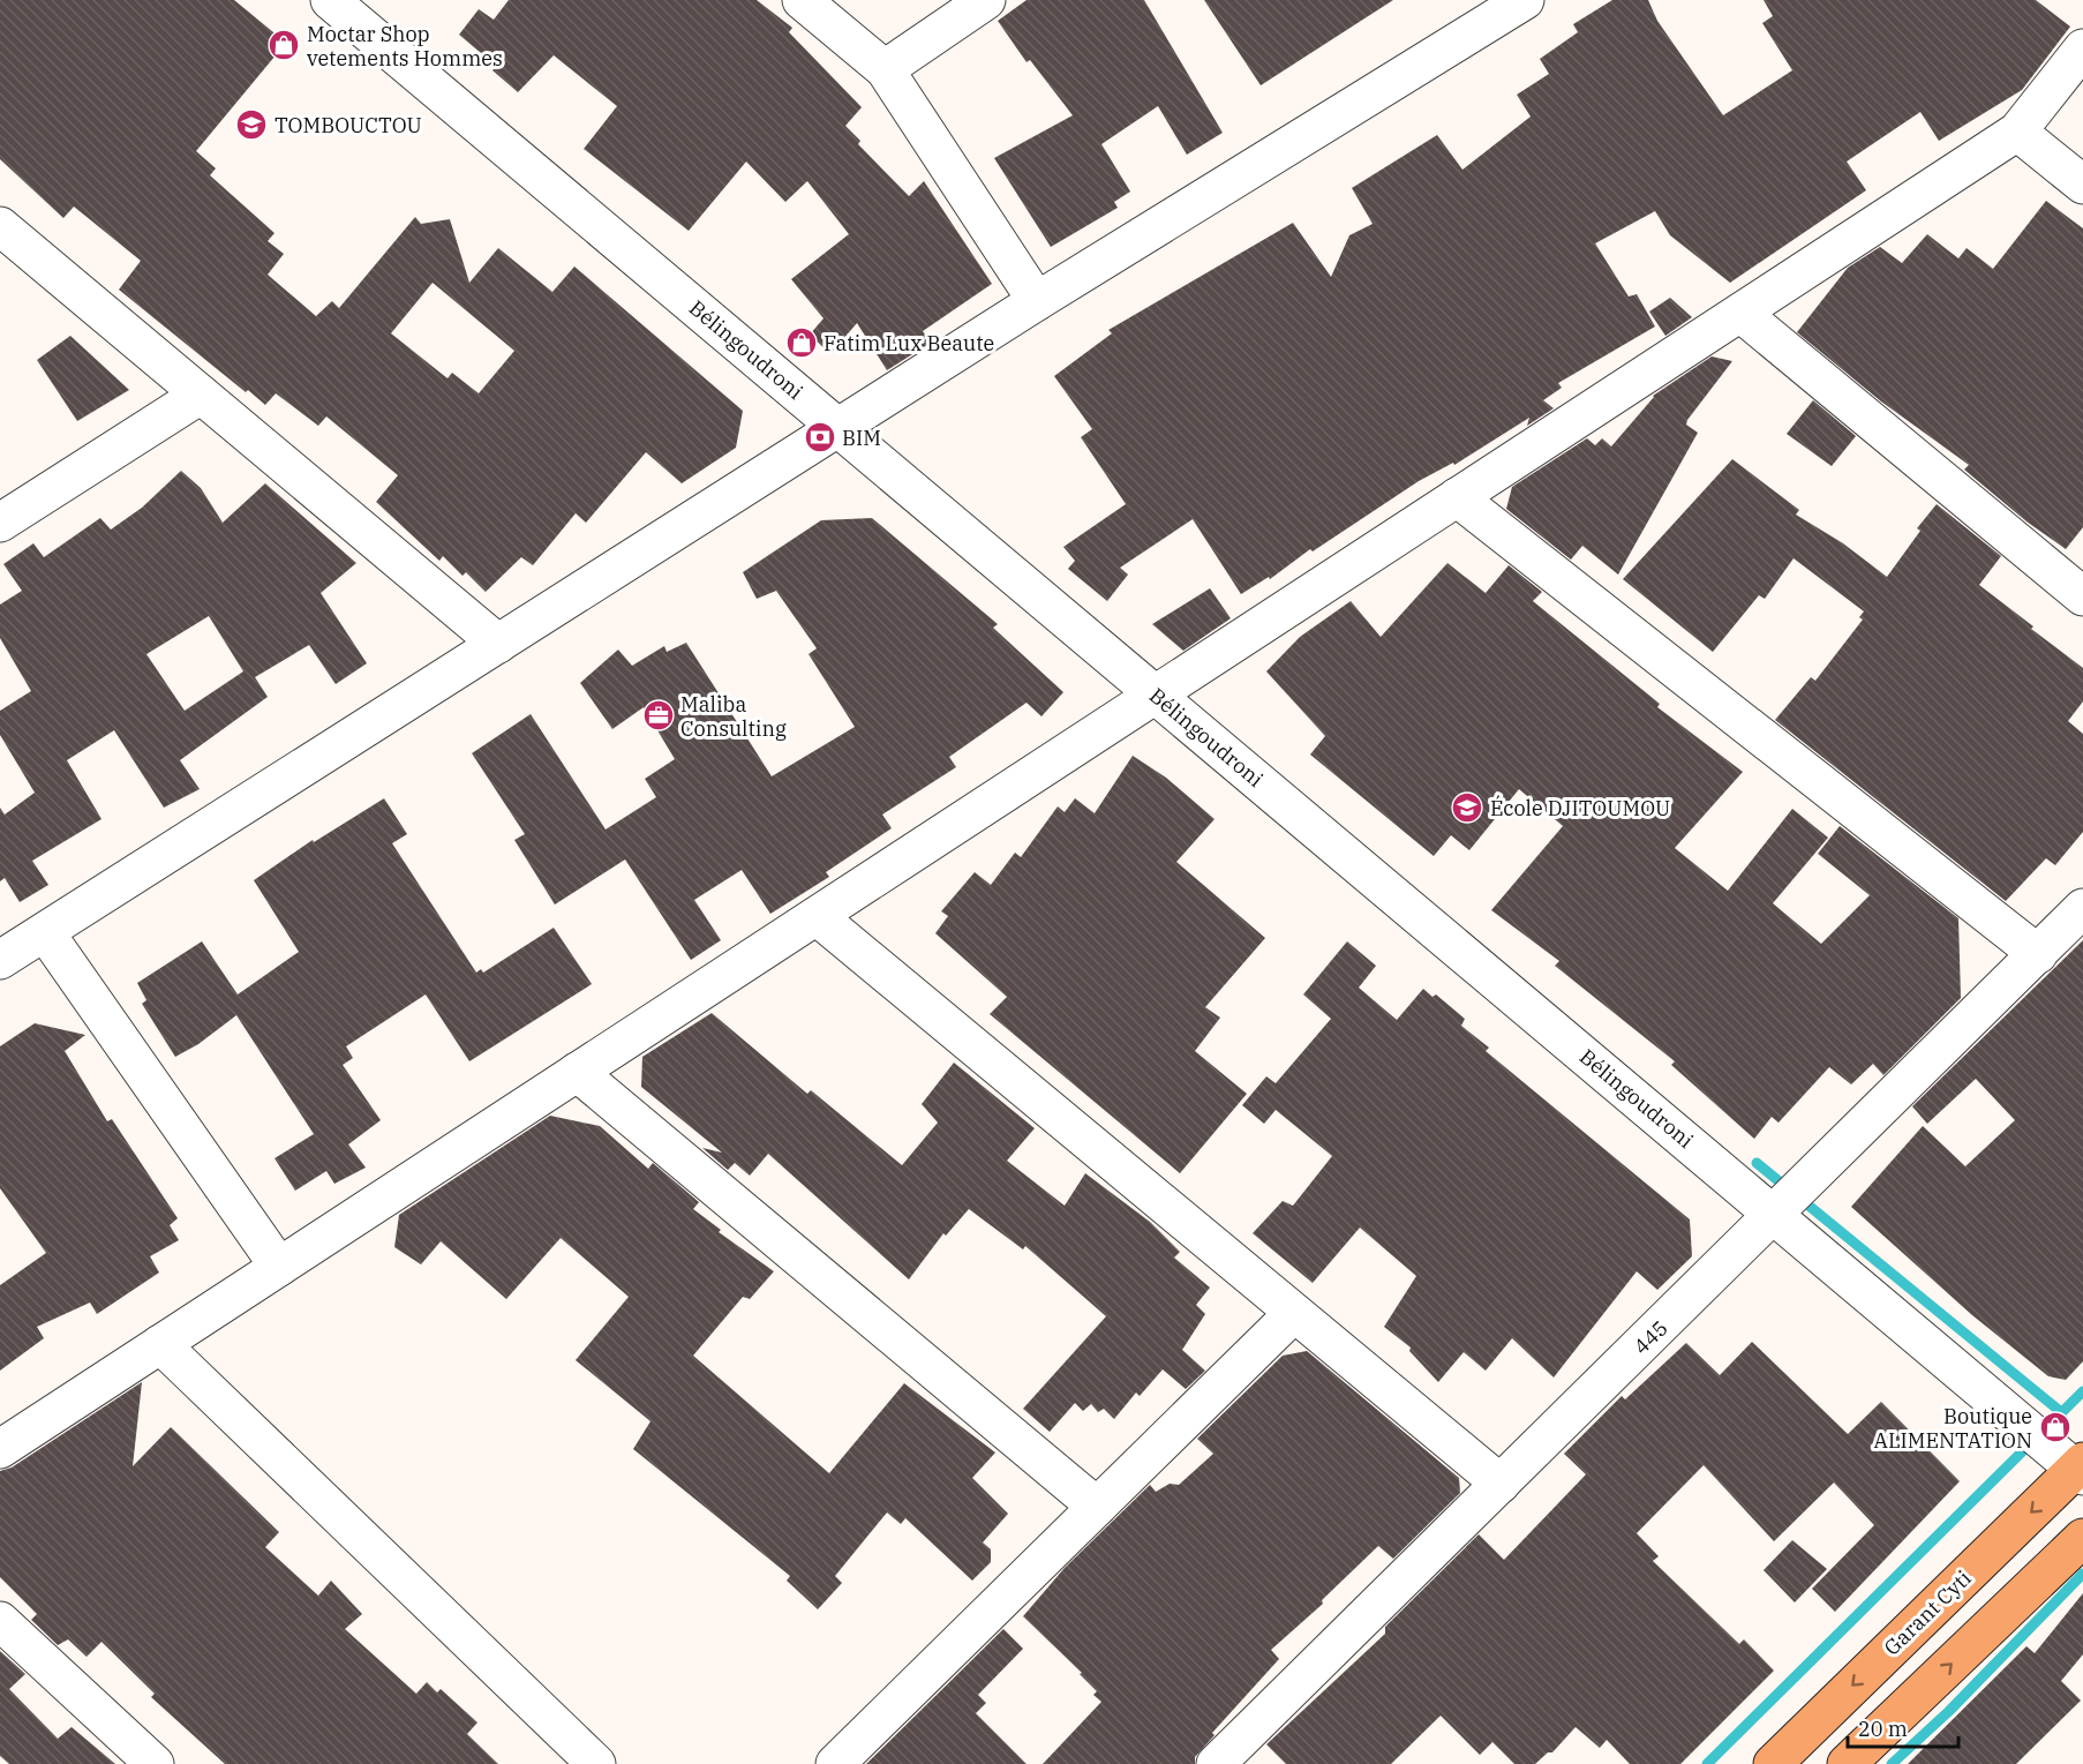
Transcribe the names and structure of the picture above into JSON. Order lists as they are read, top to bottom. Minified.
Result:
{"streets":{"main road":["Garant Cyti"],"street":["Bélingoudroni","445"]},"crossings":[["Bélingoudroni","445"],["Bélingoudroni","Garant Cyti"]],"places":{"shop":["Moctar Shop vetements Hommes","Fatim Lux Beaute","Boutique ALIMENTATION"],"school or university":["TOMBOUCTOU","École DJITOUMOU"],"bank":["BIM"],"office":["Maliba Consulting"]},"scale_bar":"20 m"}
